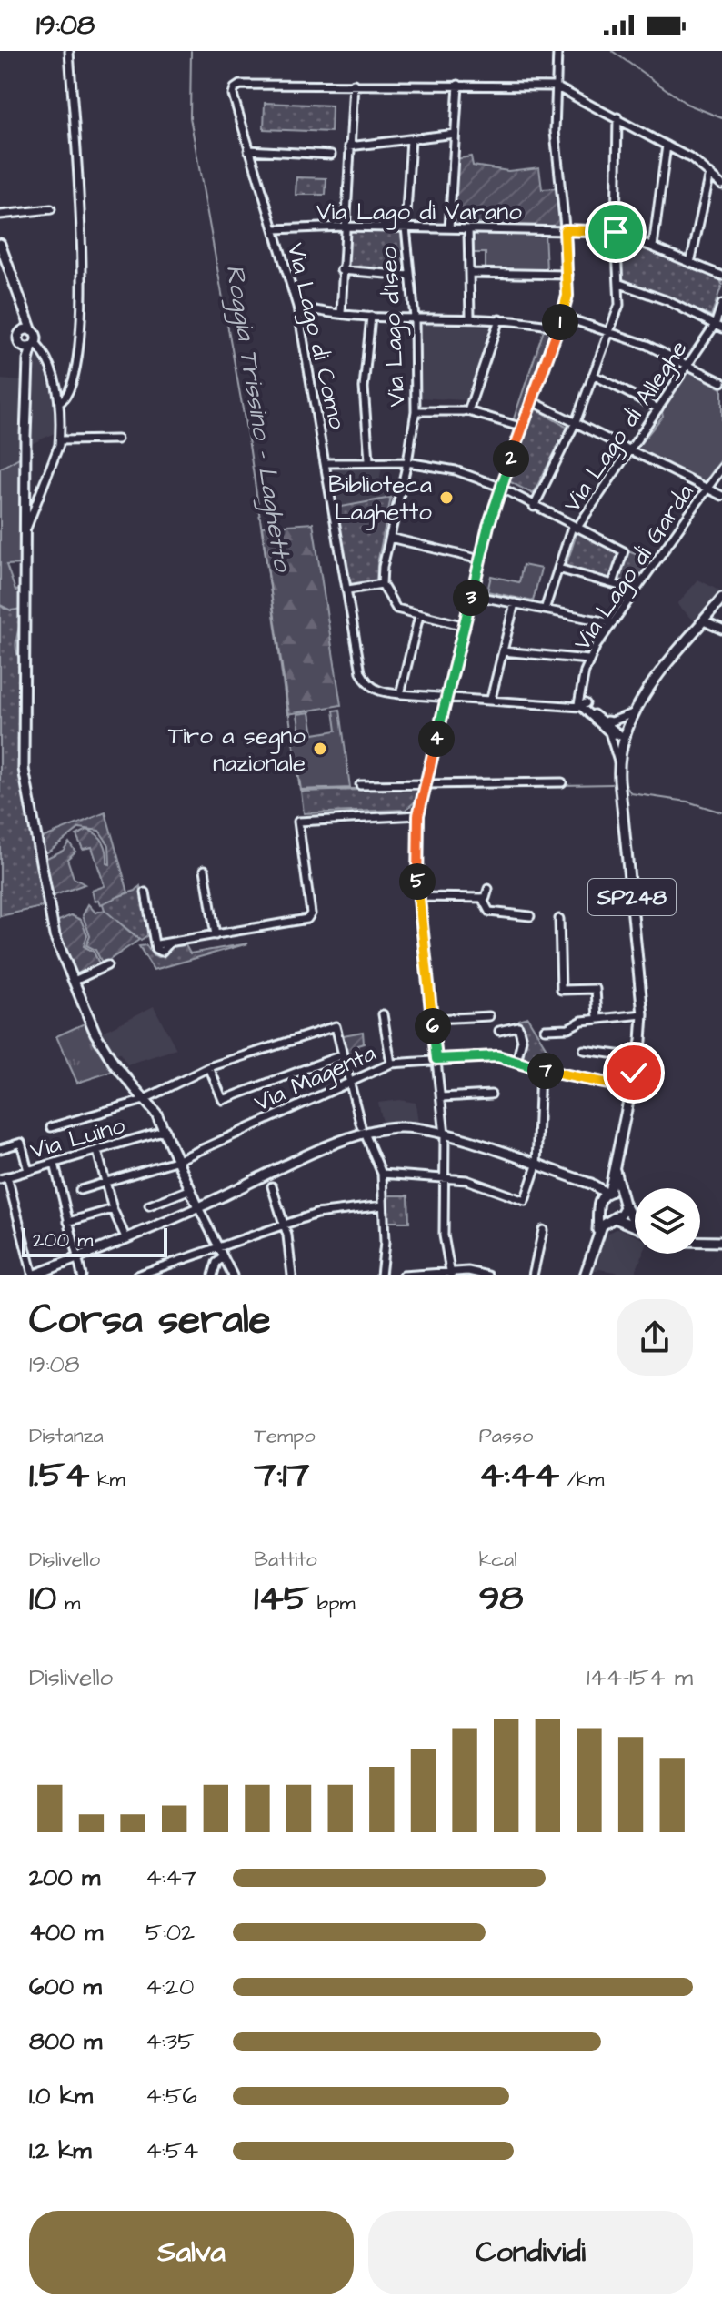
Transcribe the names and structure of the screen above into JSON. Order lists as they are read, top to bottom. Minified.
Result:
{"streets":{"main road":["SP248"],"street":["Via Lago di Varano","Via Lago d'Iseo","Via Lago di Como","Via Lago di Alleghe","Via Lago di Garda","Via Magenta","Via Luino"]},"crossings":[["Via Lago di Varano","Via Lago d'Iseo"],["Via Lago di Varano","Via Lago di Como"],["Via Lago di Como","Via Lago di Garda"],["SP248","Via Magenta"]],"water":["Roggia Trissino - Laghetto"],"places":["Biblioteca Laghetto","Tiro a segno nazionale"],"scale_bar":"200 m","page":{"status":"19:08","pins":["1","2","3","4","5","6","7"],"scale":"200 m","heading":["Corsa serale","19:08"],"stats":[["Distanza","1.54 km"],["Tempo","7:17"],["Passo","4:44 /km"],["Dislivello","10 m"],["Battito","145 bpm"],["kcal","98"]],"chart":["Dislivello","144–154 m"],"list":[{"name":"200 m","note":"4:47"},{"name":"400 m","note":"5:02"},{"name":"600 m","note":"4:20"},{"name":"800 m","note":"4:35"},{"name":"1.0 km","note":"4:56"},{"name":"1.2 km","note":"4:54"}],"buttons":["Salva","Condividi"]}}
